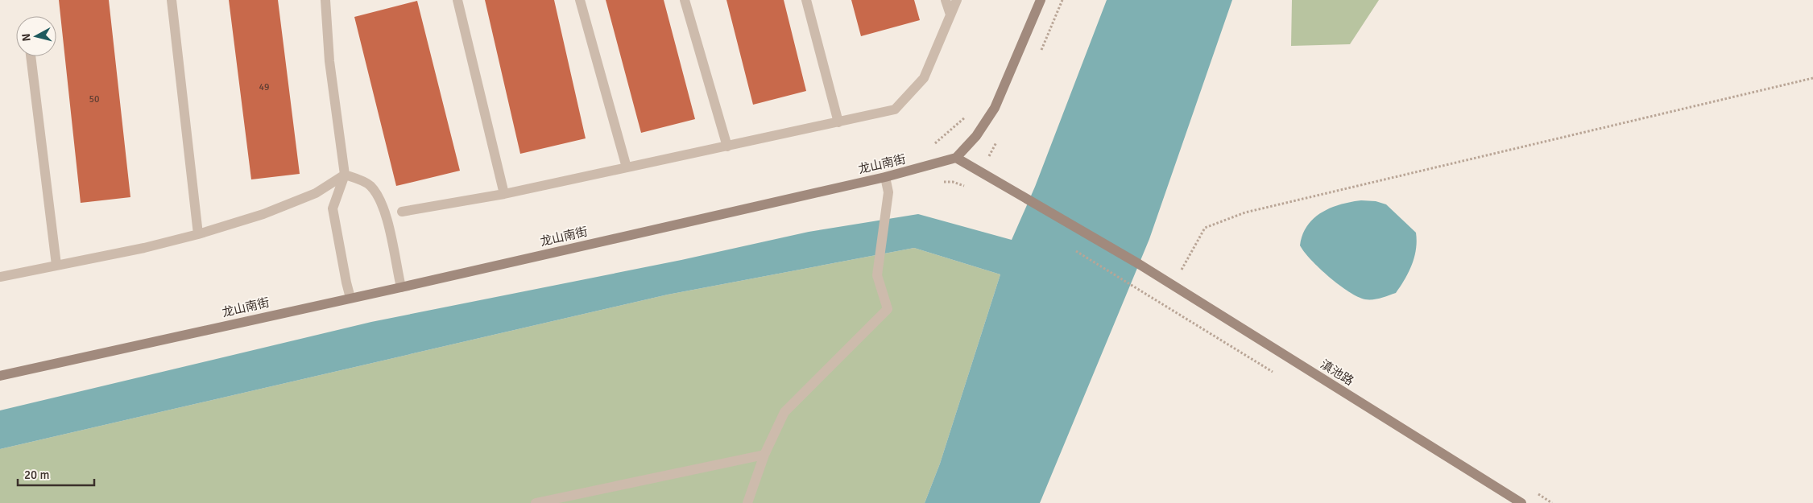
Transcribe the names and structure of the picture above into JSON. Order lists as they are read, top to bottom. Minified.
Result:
{"streets":{"street":["龙山南街","滇池路"]},"crossings":[["龙山南街","滇池路"]],"house_numbers":["49","50"],"scale_bar":"20 m","north":"left"}
